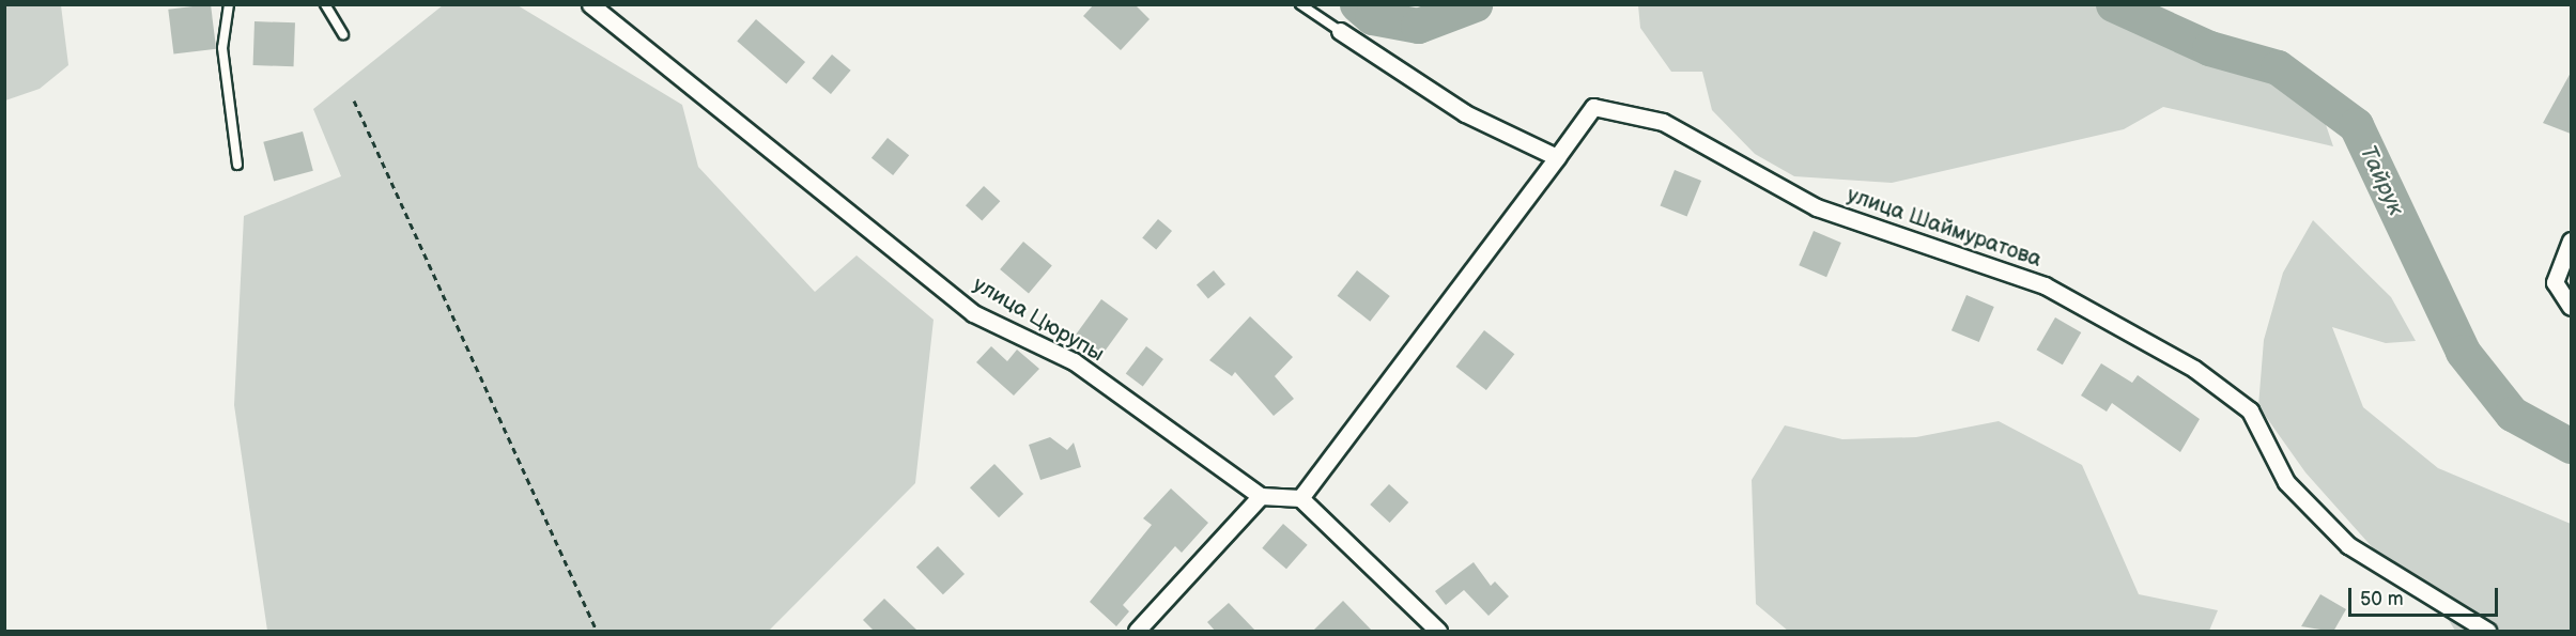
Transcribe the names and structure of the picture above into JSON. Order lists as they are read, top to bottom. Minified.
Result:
{"streets":{"street":["улица Шаймуратова","улица Цюрупы"]},"water":["Тайрук"],"scale_bar":"50 m"}
